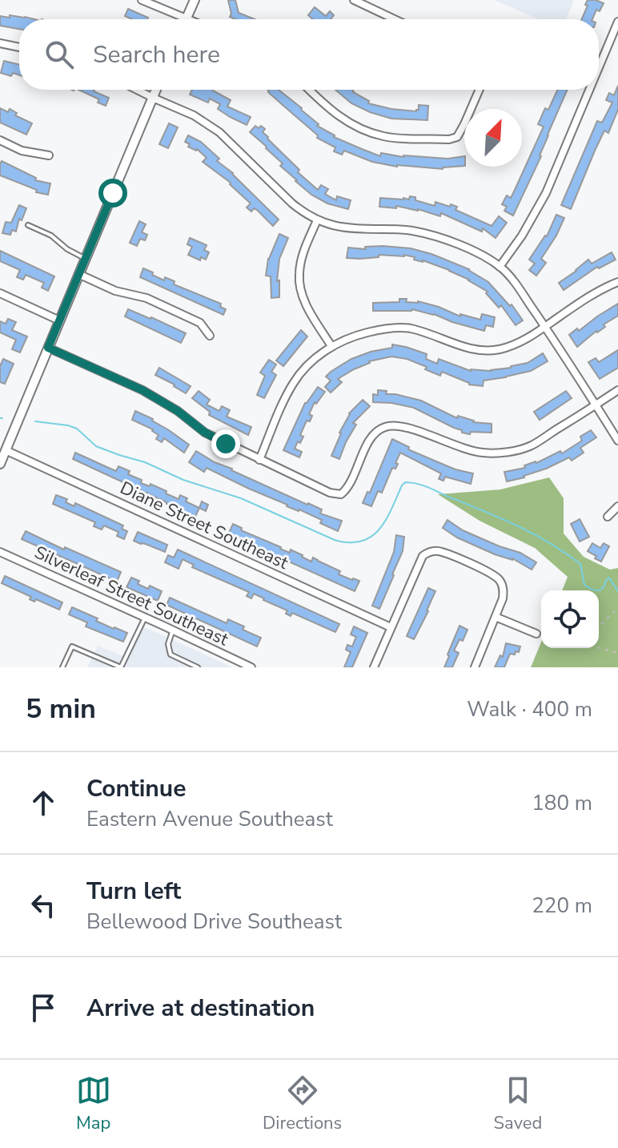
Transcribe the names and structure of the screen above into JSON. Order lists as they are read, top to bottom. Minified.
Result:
{"streets":{"street":["Diane Street Southeast","Silverleaf Street Southeast"]},"north":"top right","page":{"search":"Search here","heading":["5 min","Walk · 400 m"],"list":[["Continue","Eastern Avenue Southeast","180 m"],["Turn left","Bellewood Drive Southeast","220 m"],"Arrive at destination"],"nav":["Map","Directions","Saved"]}}
